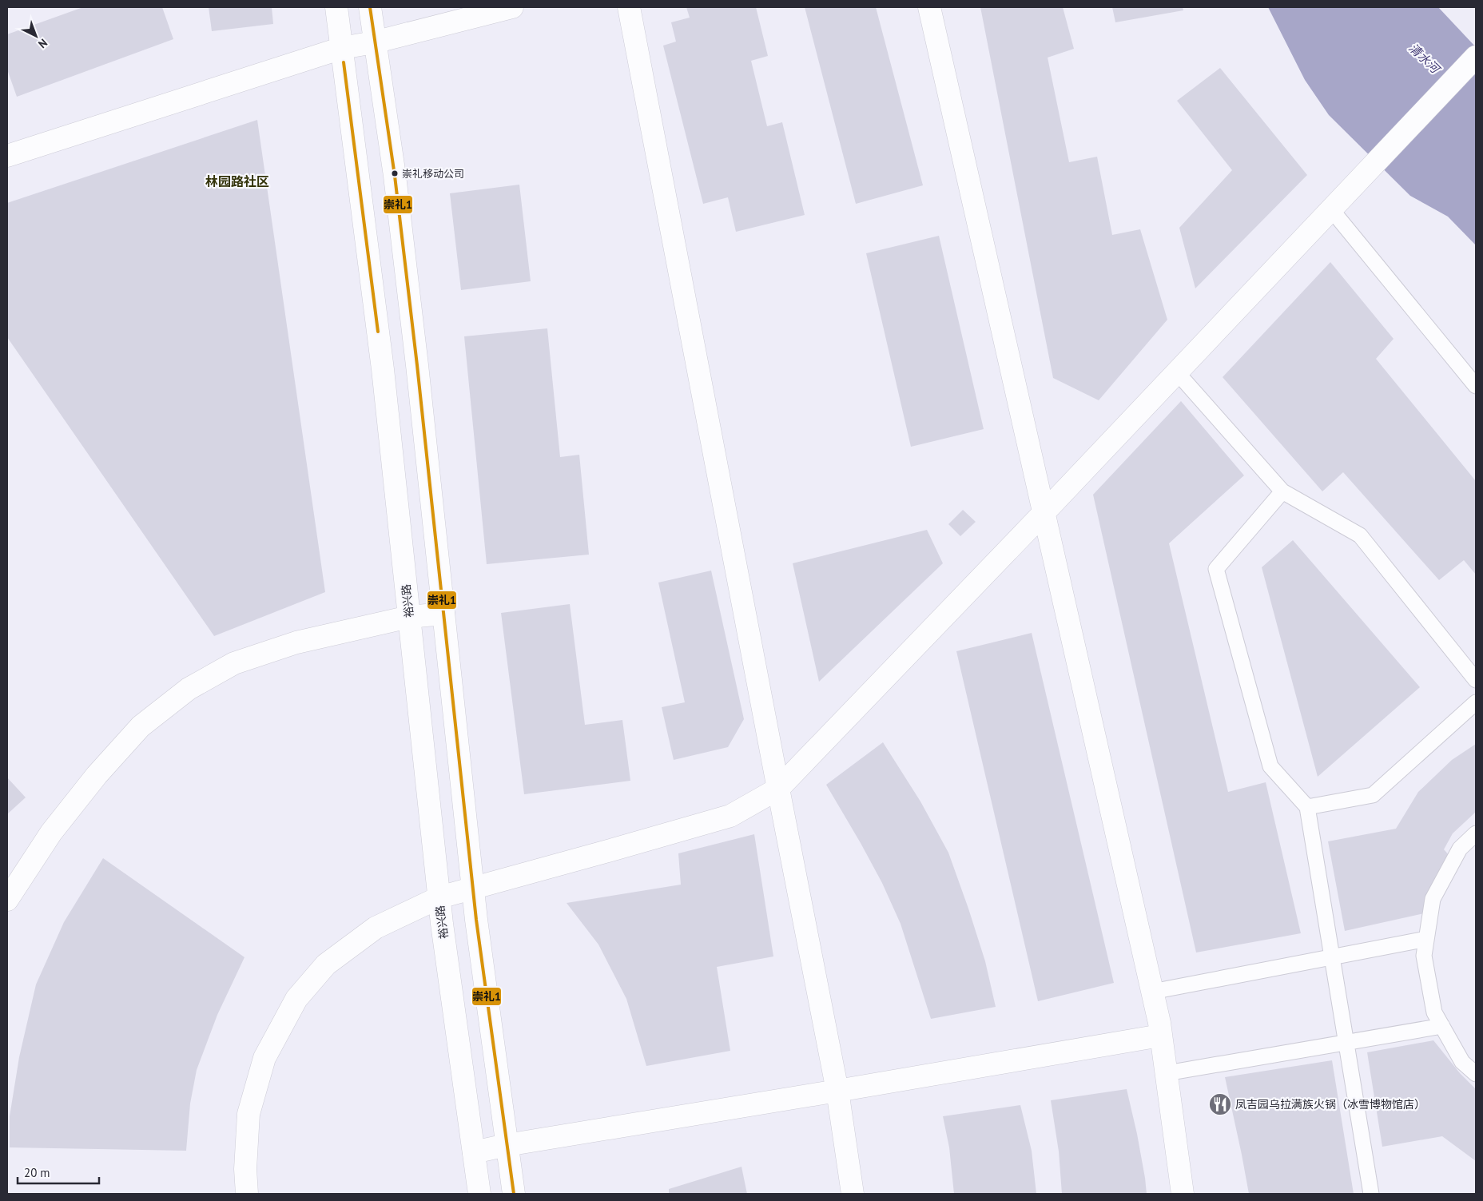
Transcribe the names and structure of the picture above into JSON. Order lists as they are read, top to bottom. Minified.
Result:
{"streets":{"street":["裕兴路"]},"districts":["林园路社区"],"water":["清水河"],"places":{"other":["崇礼移动公司"],"restaurant":["凤吉园乌拉满族火锅（冰雪博物馆店）"]},"lines":["transit line 崇礼1"],"scale_bar":"20 m","north":"bottom right"}
